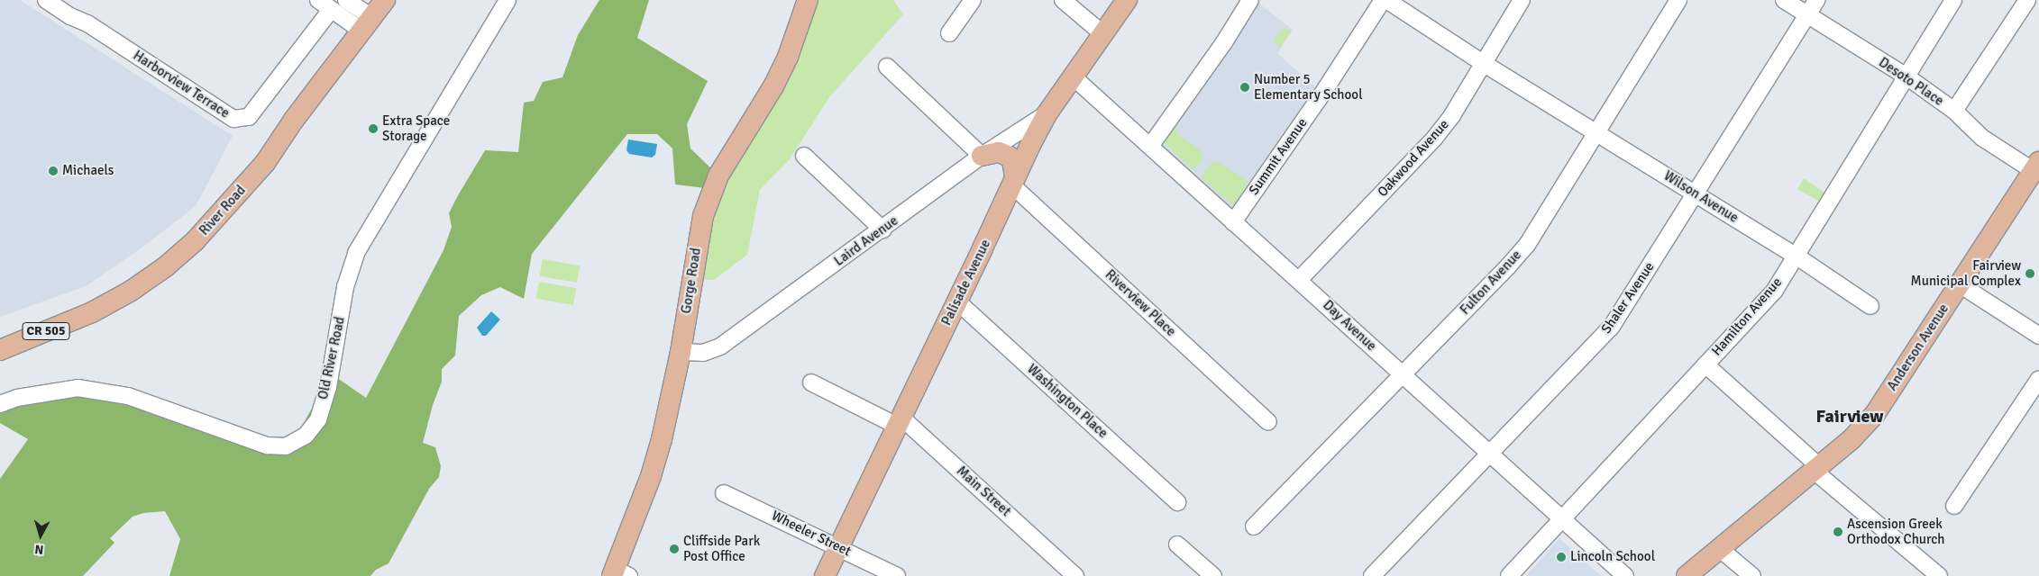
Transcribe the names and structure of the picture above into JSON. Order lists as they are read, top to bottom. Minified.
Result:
{"streets":{"main road":["River Road","Gorge Road","Palisade Avenue","CR 505","Anderson Avenue"],"street":["Desoto Place","Harborview Terrace","Summit Avenue","Oakwood Avenue","Wilson Avenue","Laird Avenue","Fulton Avenue","Shaler Avenue","Riverview Place","Hamilton Avenue","Day Avenue","Old River Road","Washington Place","Main Street","Wheeler Street"]},"crossings":[["Desoto Place","Shaler Avenue"],["Desoto Place","Hamilton Avenue"],["Desoto Place","Anderson Avenue"],["Summit Avenue","Wilson Avenue"],["Summit Avenue","Day Avenue"],["Oakwood Avenue","Wilson Avenue"],["Oakwood Avenue","Day Avenue"],["Wilson Avenue","Fulton Avenue"],["Wilson Avenue","Shaler Avenue"],["Wilson Avenue","Hamilton Avenue"],["Laird Avenue","Gorge Road"],["Laird Avenue","Palisade Avenue"],["Palisade Avenue","Riverview Place"],["Palisade Avenue","Day Avenue"],["Palisade Avenue","Washington Place"],["Palisade Avenue","Main Street"],["Palisade Avenue","Wheeler Street"],["Fulton Avenue","Day Avenue"],["Shaler Avenue","Day Avenue"],["Hamilton Avenue","Day Avenue"]],"districts":["Fairview"],"places":["Number 5 Elementary School","Extra Space Storage","Michaels","Fairview Municipal Complex","Ascension Greek Orthodox Church","Cliffside Park Post Office","Lincoln School"],"north":"bottom"}
